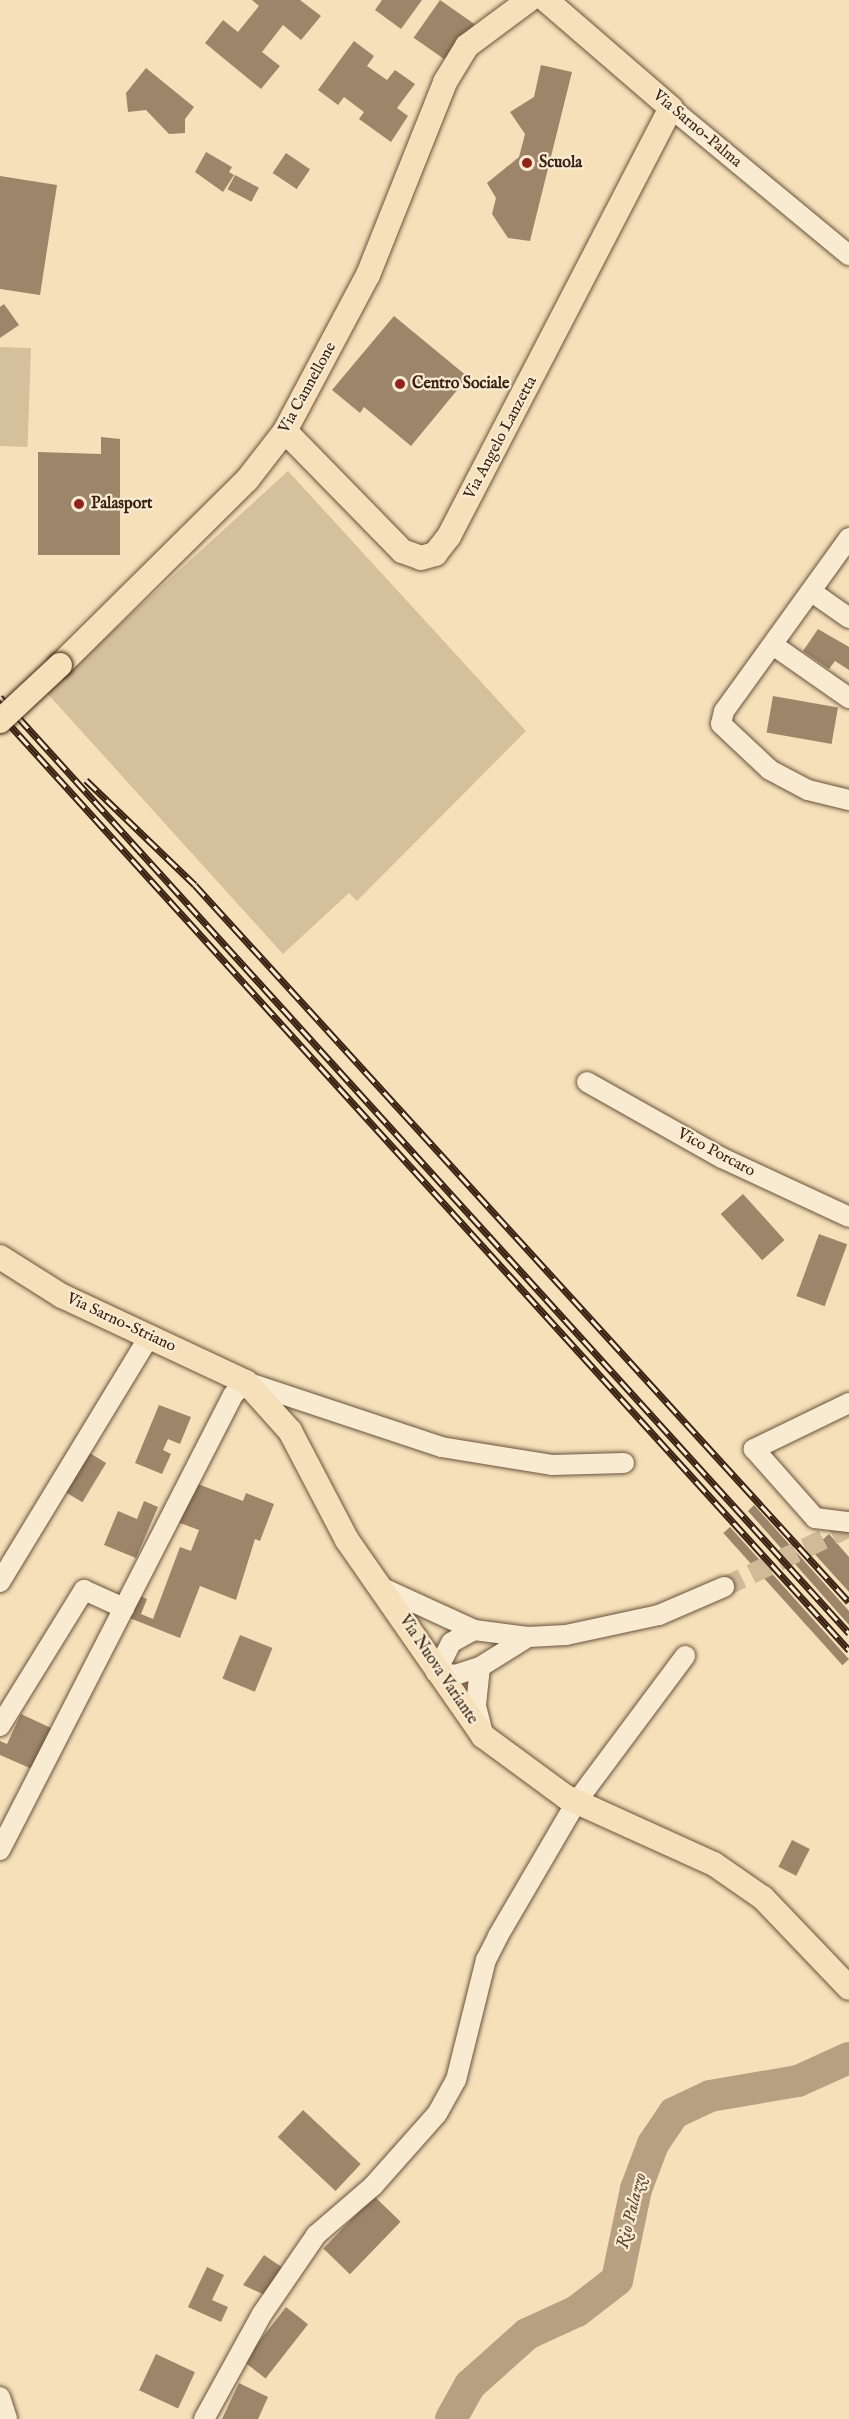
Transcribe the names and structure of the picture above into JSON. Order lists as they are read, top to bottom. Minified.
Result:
{"streets":{"main road":["Via Sarno-Palma","Via Cannellone","Via Angelo Lanzetta","Via Sarno-Striano","Via Nuova Variante"],"street":["Vico Porcaro"]},"crossings":[["Via Sarno-Palma","Via Angelo Lanzetta"],["Via Cannellone","Via Angelo Lanzetta"],["Via Sarno-Striano","Via Nuova Variante"]],"water":["Rio Palazzo"],"places":["Scuola","Centro Sociale","Palasport"]}
